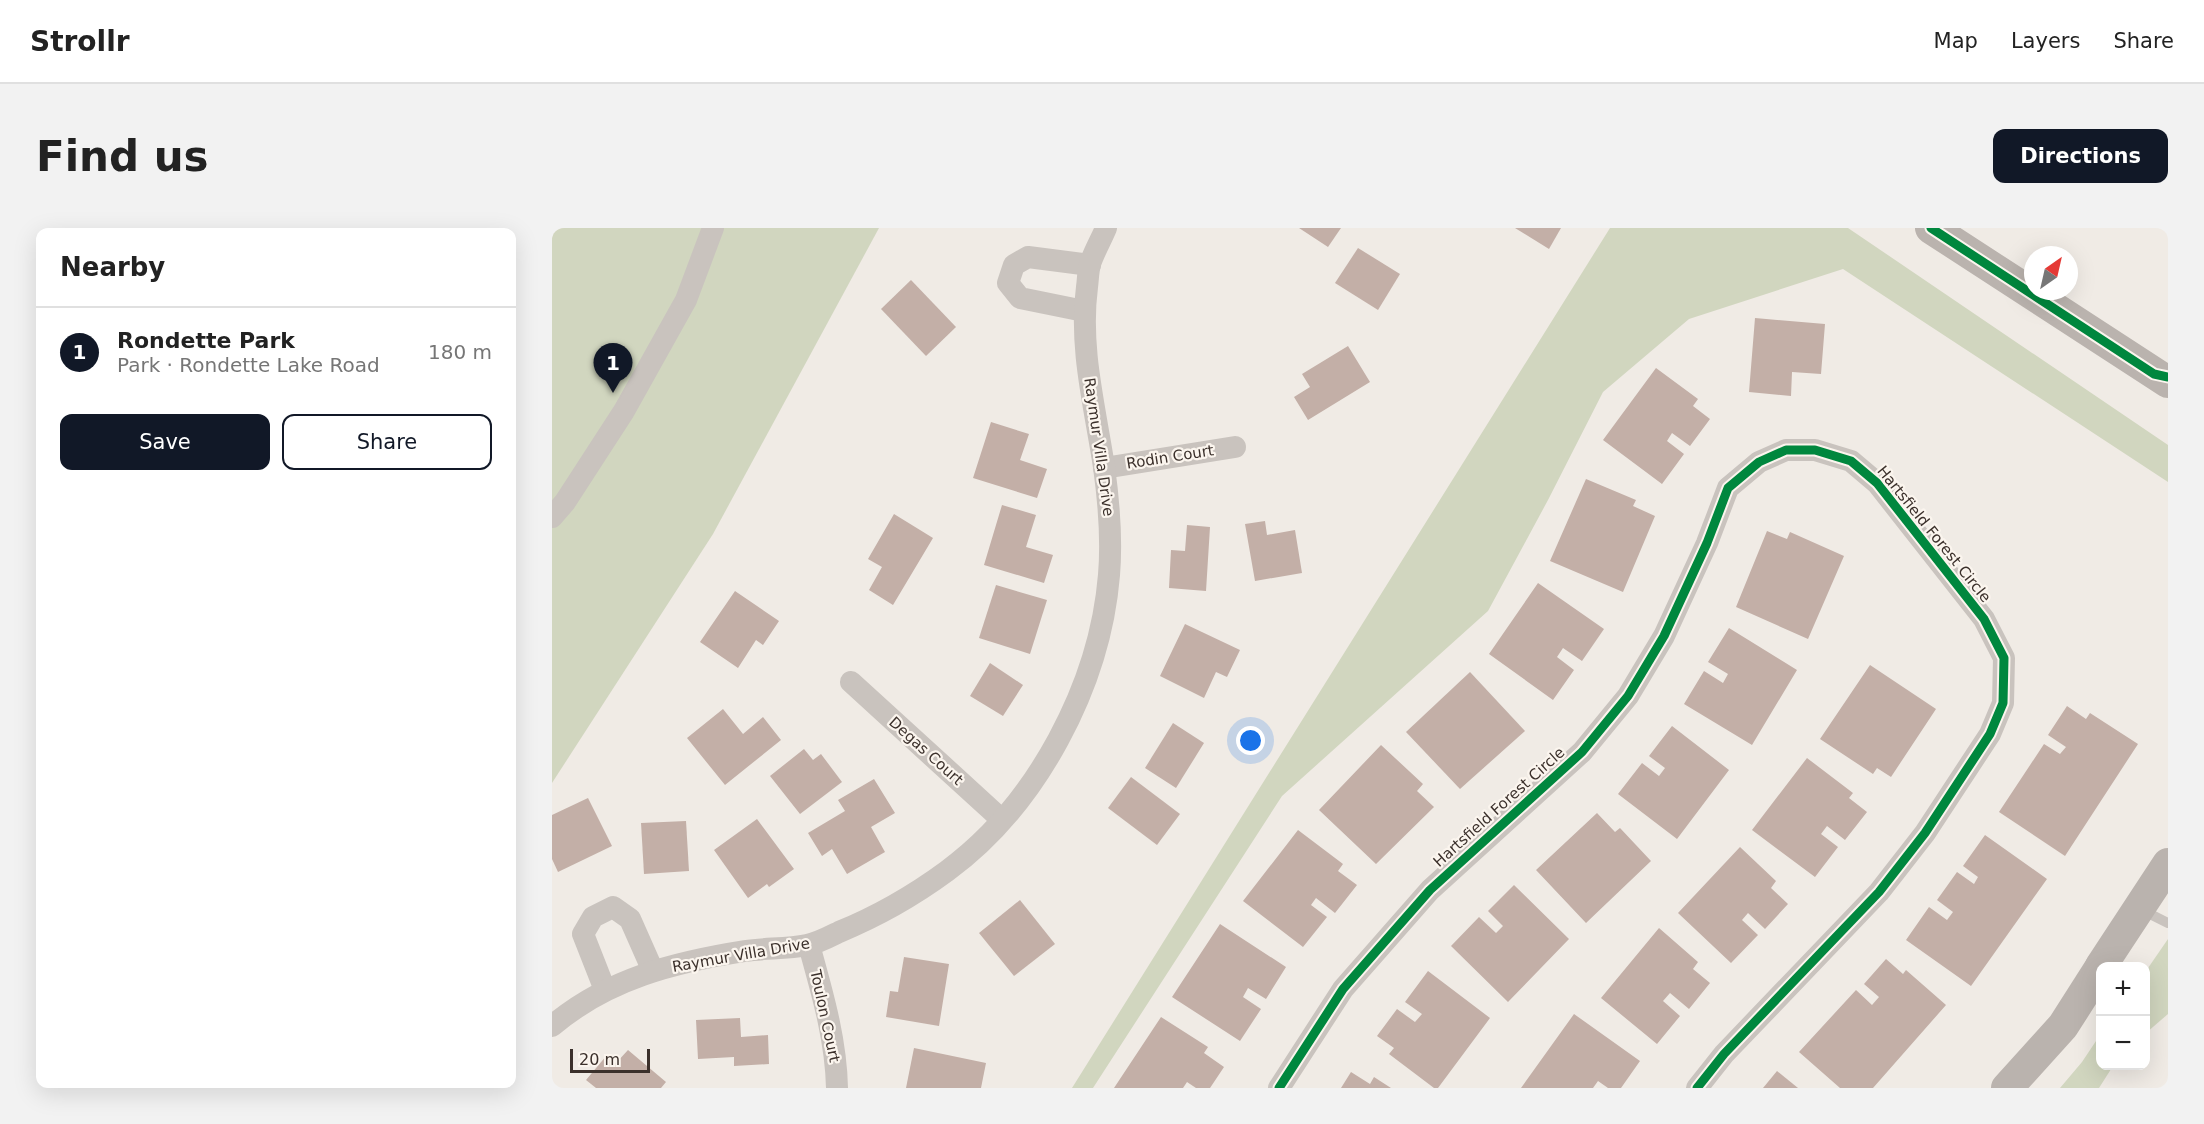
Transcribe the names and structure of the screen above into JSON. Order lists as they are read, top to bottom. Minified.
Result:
{"streets":{"street":["Raymur Villa Drive","Rodin Court","Hartsfield Forest Circle","Degas Court","Toulon Court"]},"crossings":[["Raymur Villa Drive","Rodin Court"],["Raymur Villa Drive","Degas Court"],["Raymur Villa Drive","Toulon Court"]],"scale_bar":"20 m","north":"top right","page":{"header":"Strollr","nav":["Map","Layers","Share"],"buttons":["Directions",["Save","Share"]],"title":"Find us","heading":"Nearby","list":[{"mark":"1","name":"Rondette Park","note":"Park · Rondette Lake Road","value":"180 m"}],"pins":"1","map_buttons":["+","−"],"scale":"20 m"}}
